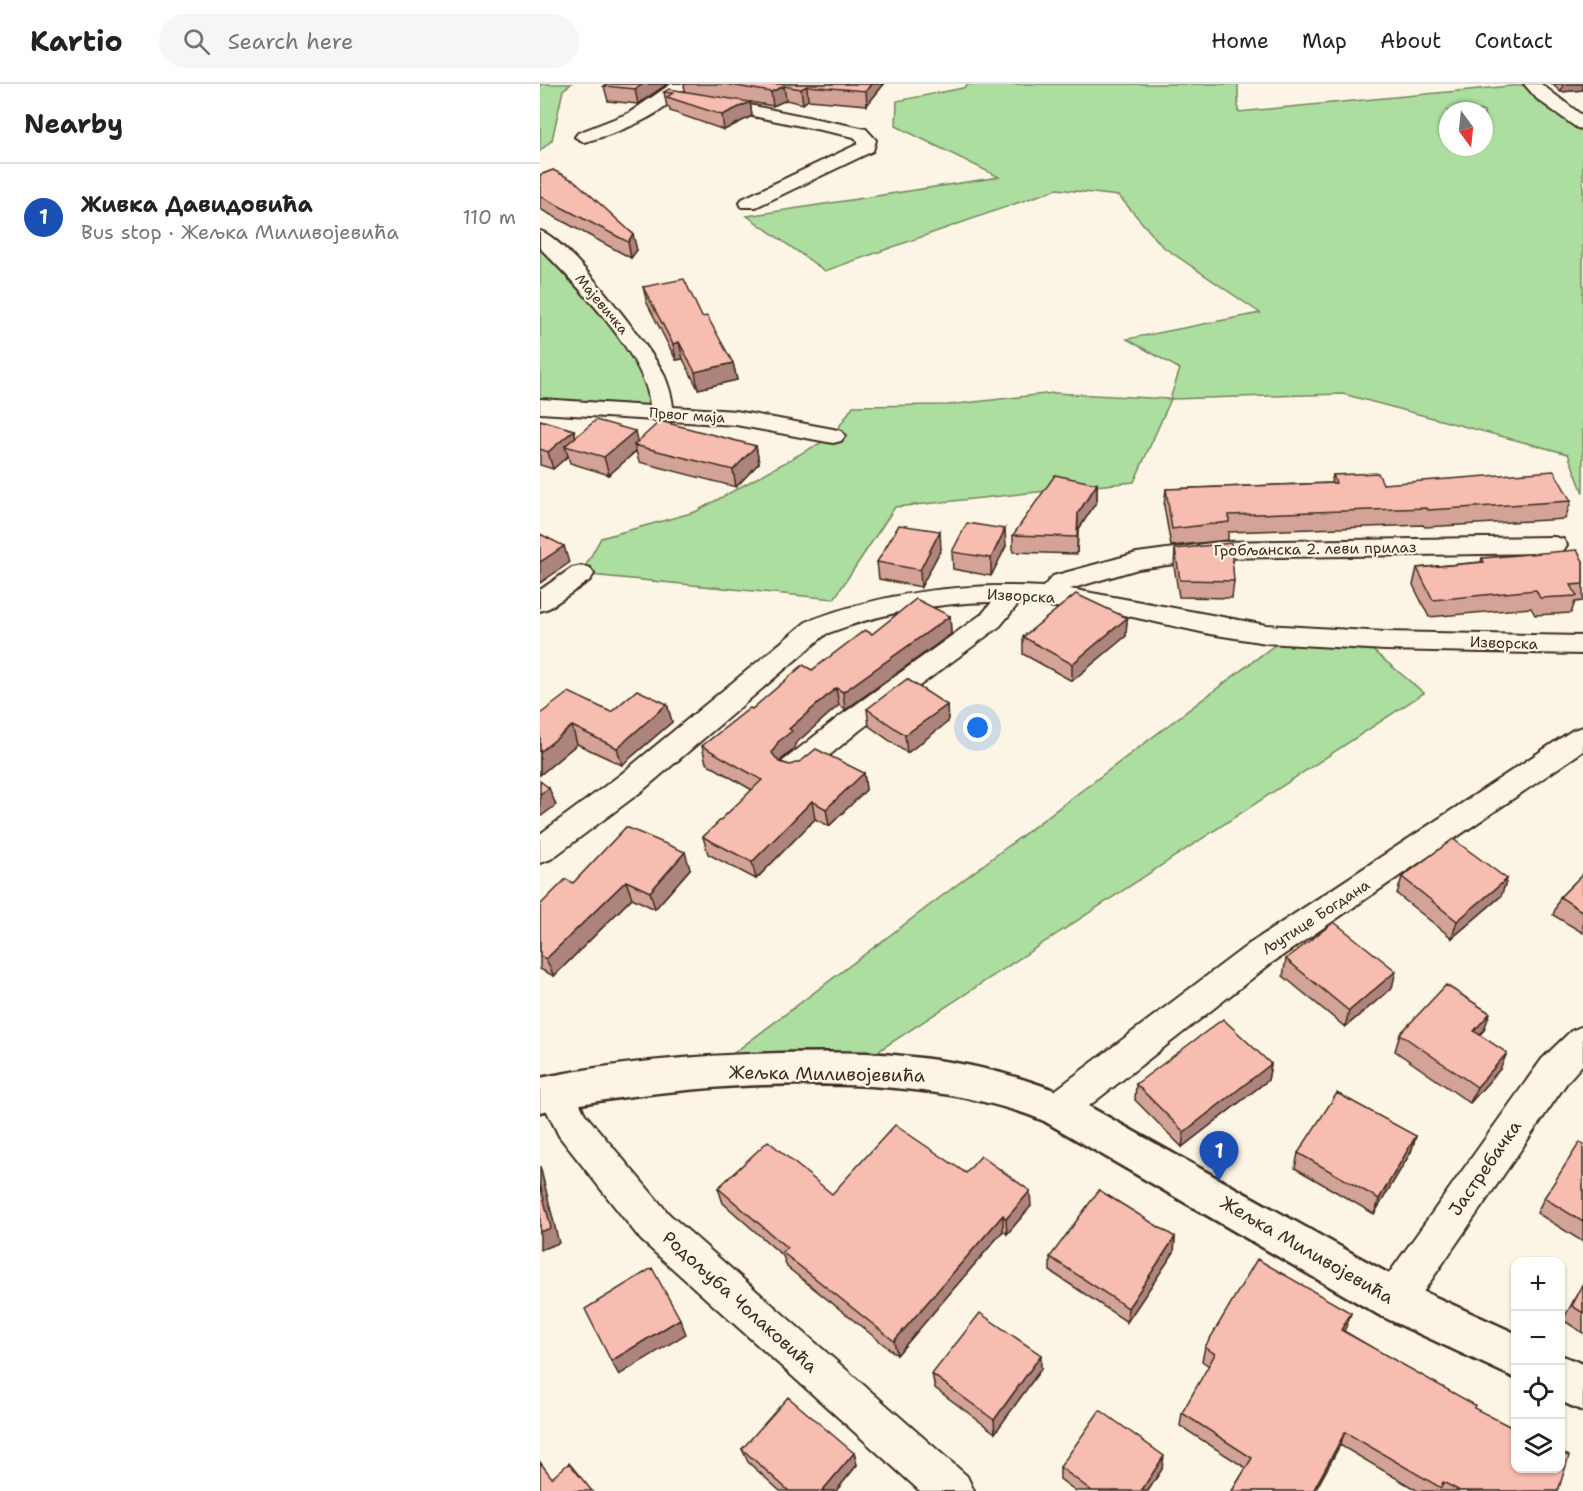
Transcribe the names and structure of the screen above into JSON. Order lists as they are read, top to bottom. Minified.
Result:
{"streets":{"street":["Мајевичка","Првог маја","Гробљанска 2. леви прилаз","Изворска","Љутице Богдана","Жељка Миливојевића","Јастребачка","Родољуба Чолаковића"]},"crossings":[["Мајевичка","Првог маја"],["Гробљанска 2. леви прилаз","Изворска"],["Љутице Богдана","Жељка Миливојевића"],["Жељка Миливојевића","Јастребачка"],["Жељка Миливојевића","Родољуба Чолаковића"]],"north":"bottom","page":{"header":"Kartio","search":"Search here","nav":["Home","Map","About","Contact"],"heading":"Nearby","list":[{"mark":"1","name":"Живка Давидовића","note":"Bus stop · Жељка Миливојевића","value":"110 m"}],"pins":"1","map_buttons":["+","−"]}}
